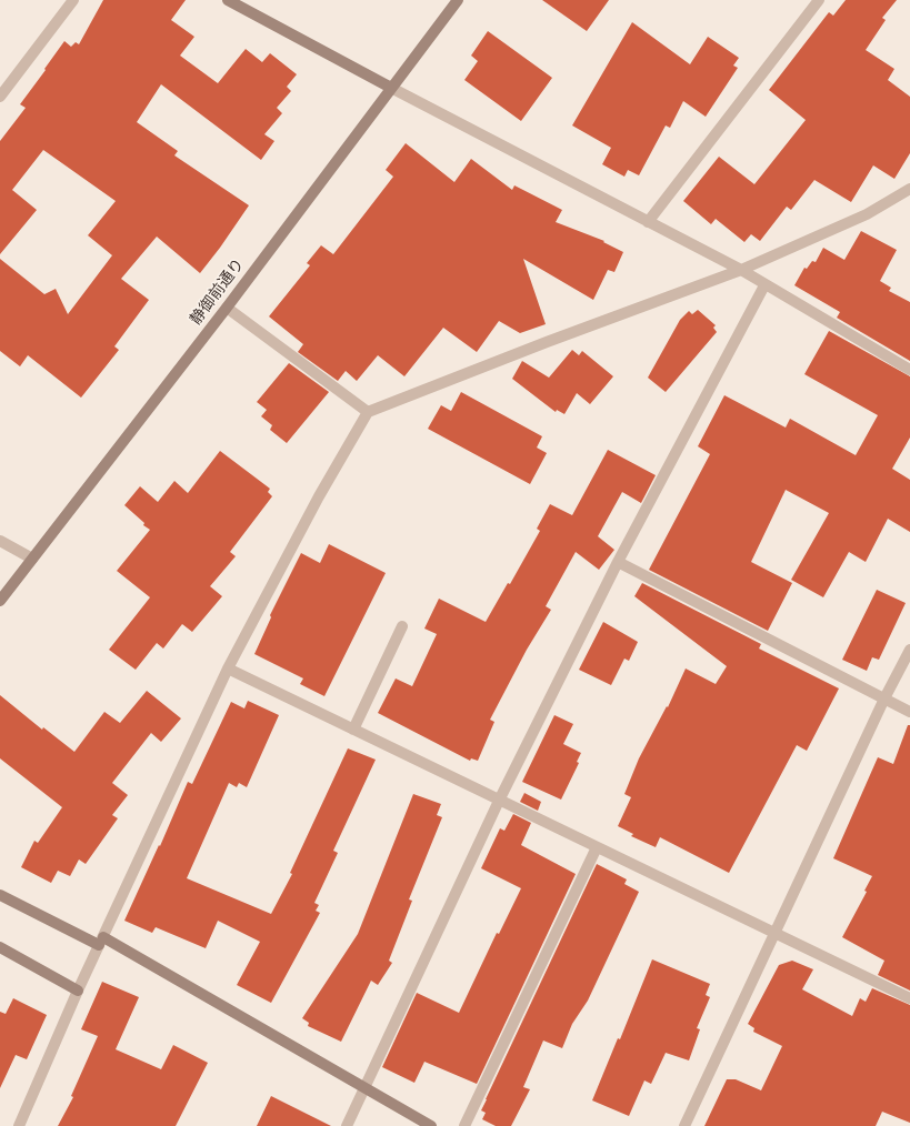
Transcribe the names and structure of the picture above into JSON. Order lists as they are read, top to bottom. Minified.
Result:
{"streets":{"street":["静御前通り"]}}
